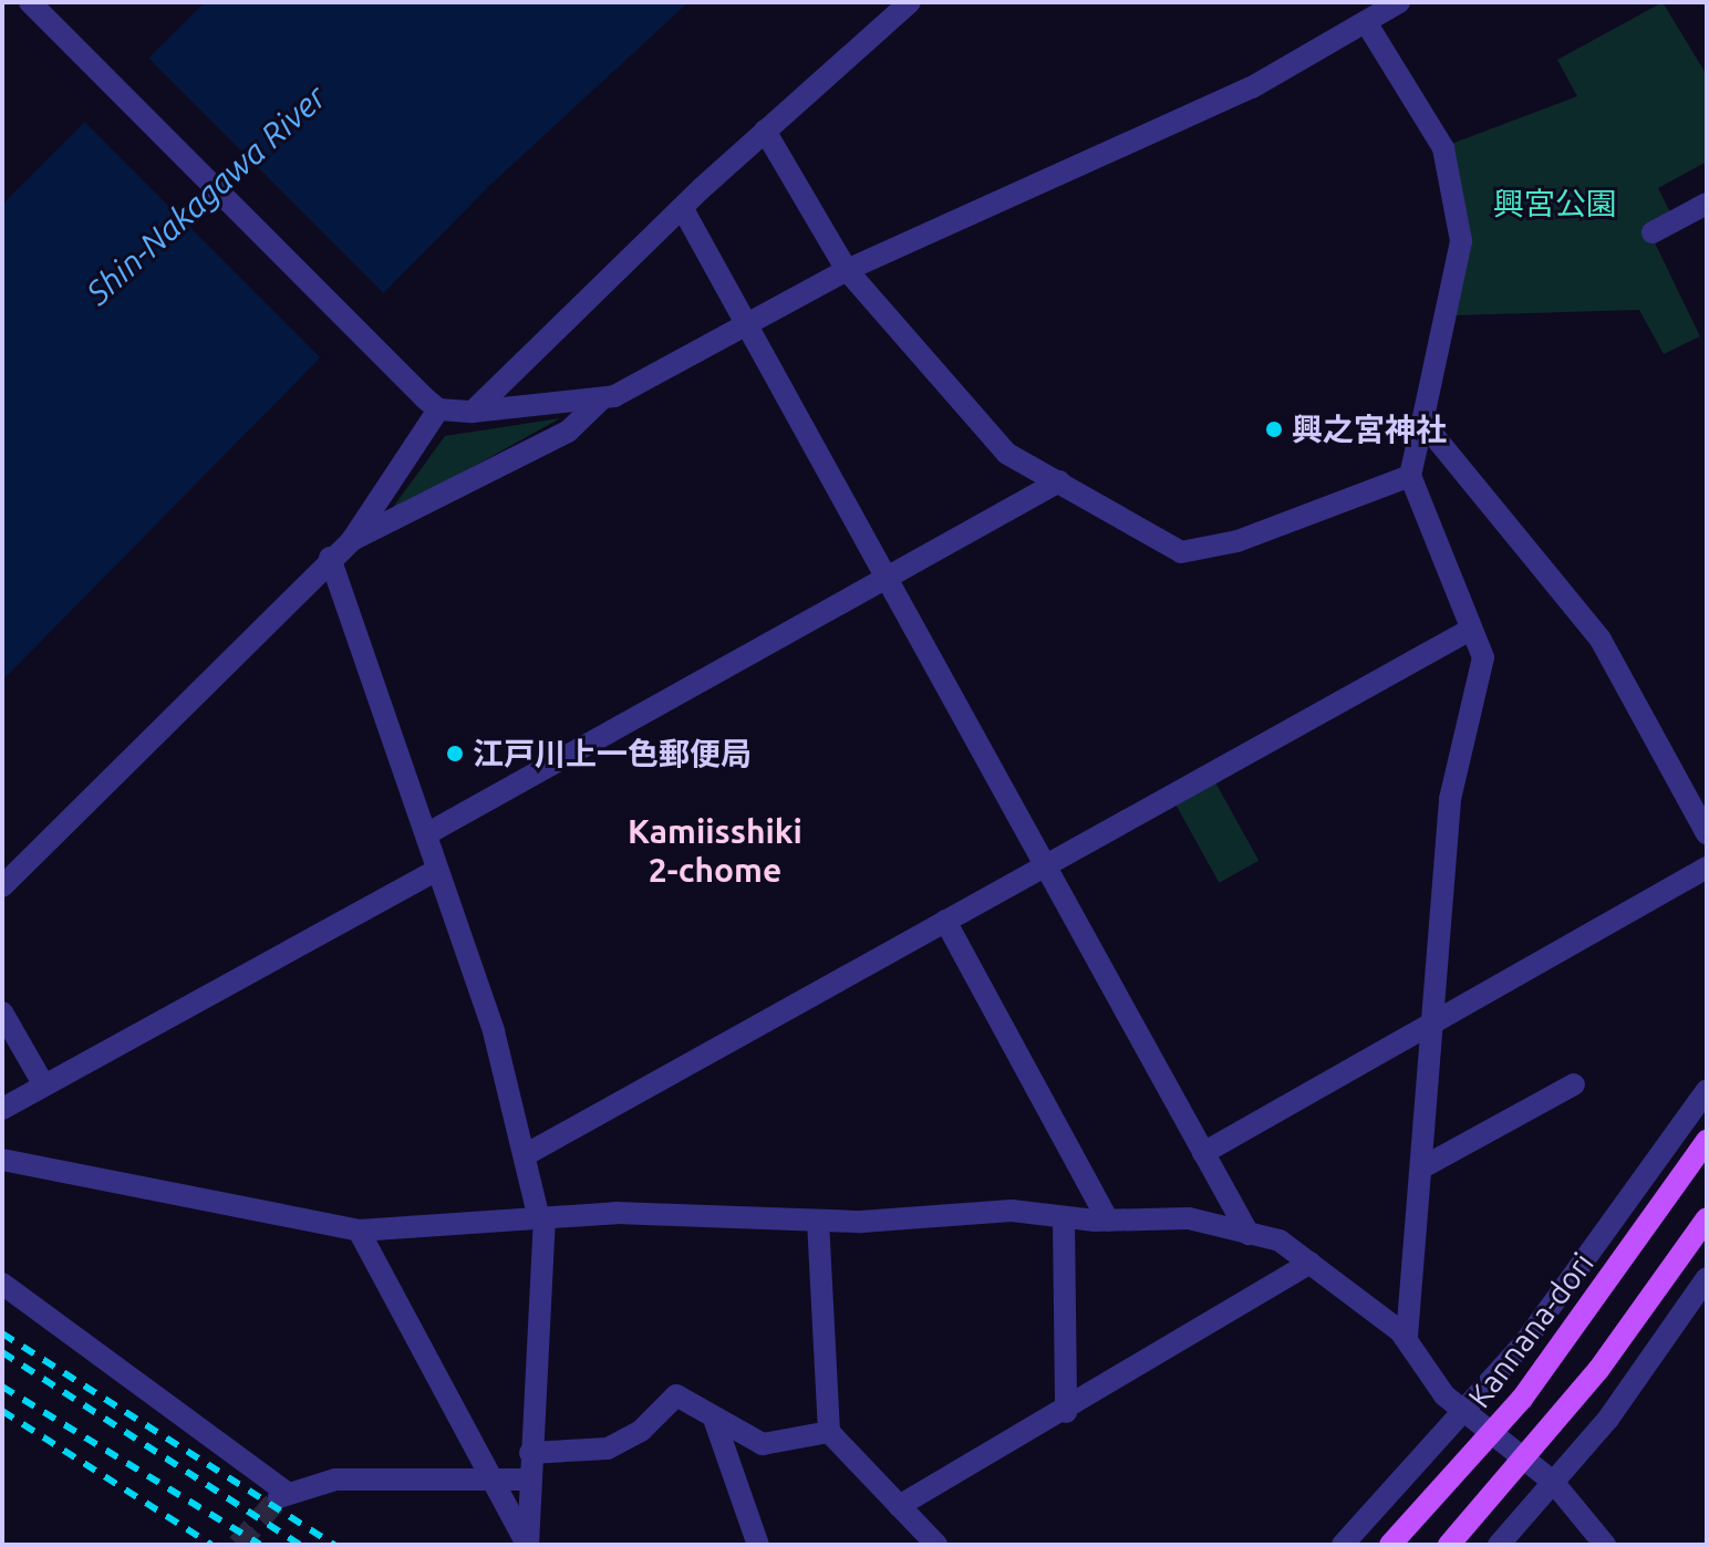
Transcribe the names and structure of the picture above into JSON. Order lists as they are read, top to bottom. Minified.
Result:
{"streets":{"main road":["Kannana-dori"]},"districts":["Kamiisshiki 2-chome"],"water":["Shin-Nakagawa River"],"parks":["興宮公園"],"places":["興之宮神社","江戸川上一色郵便局"]}
